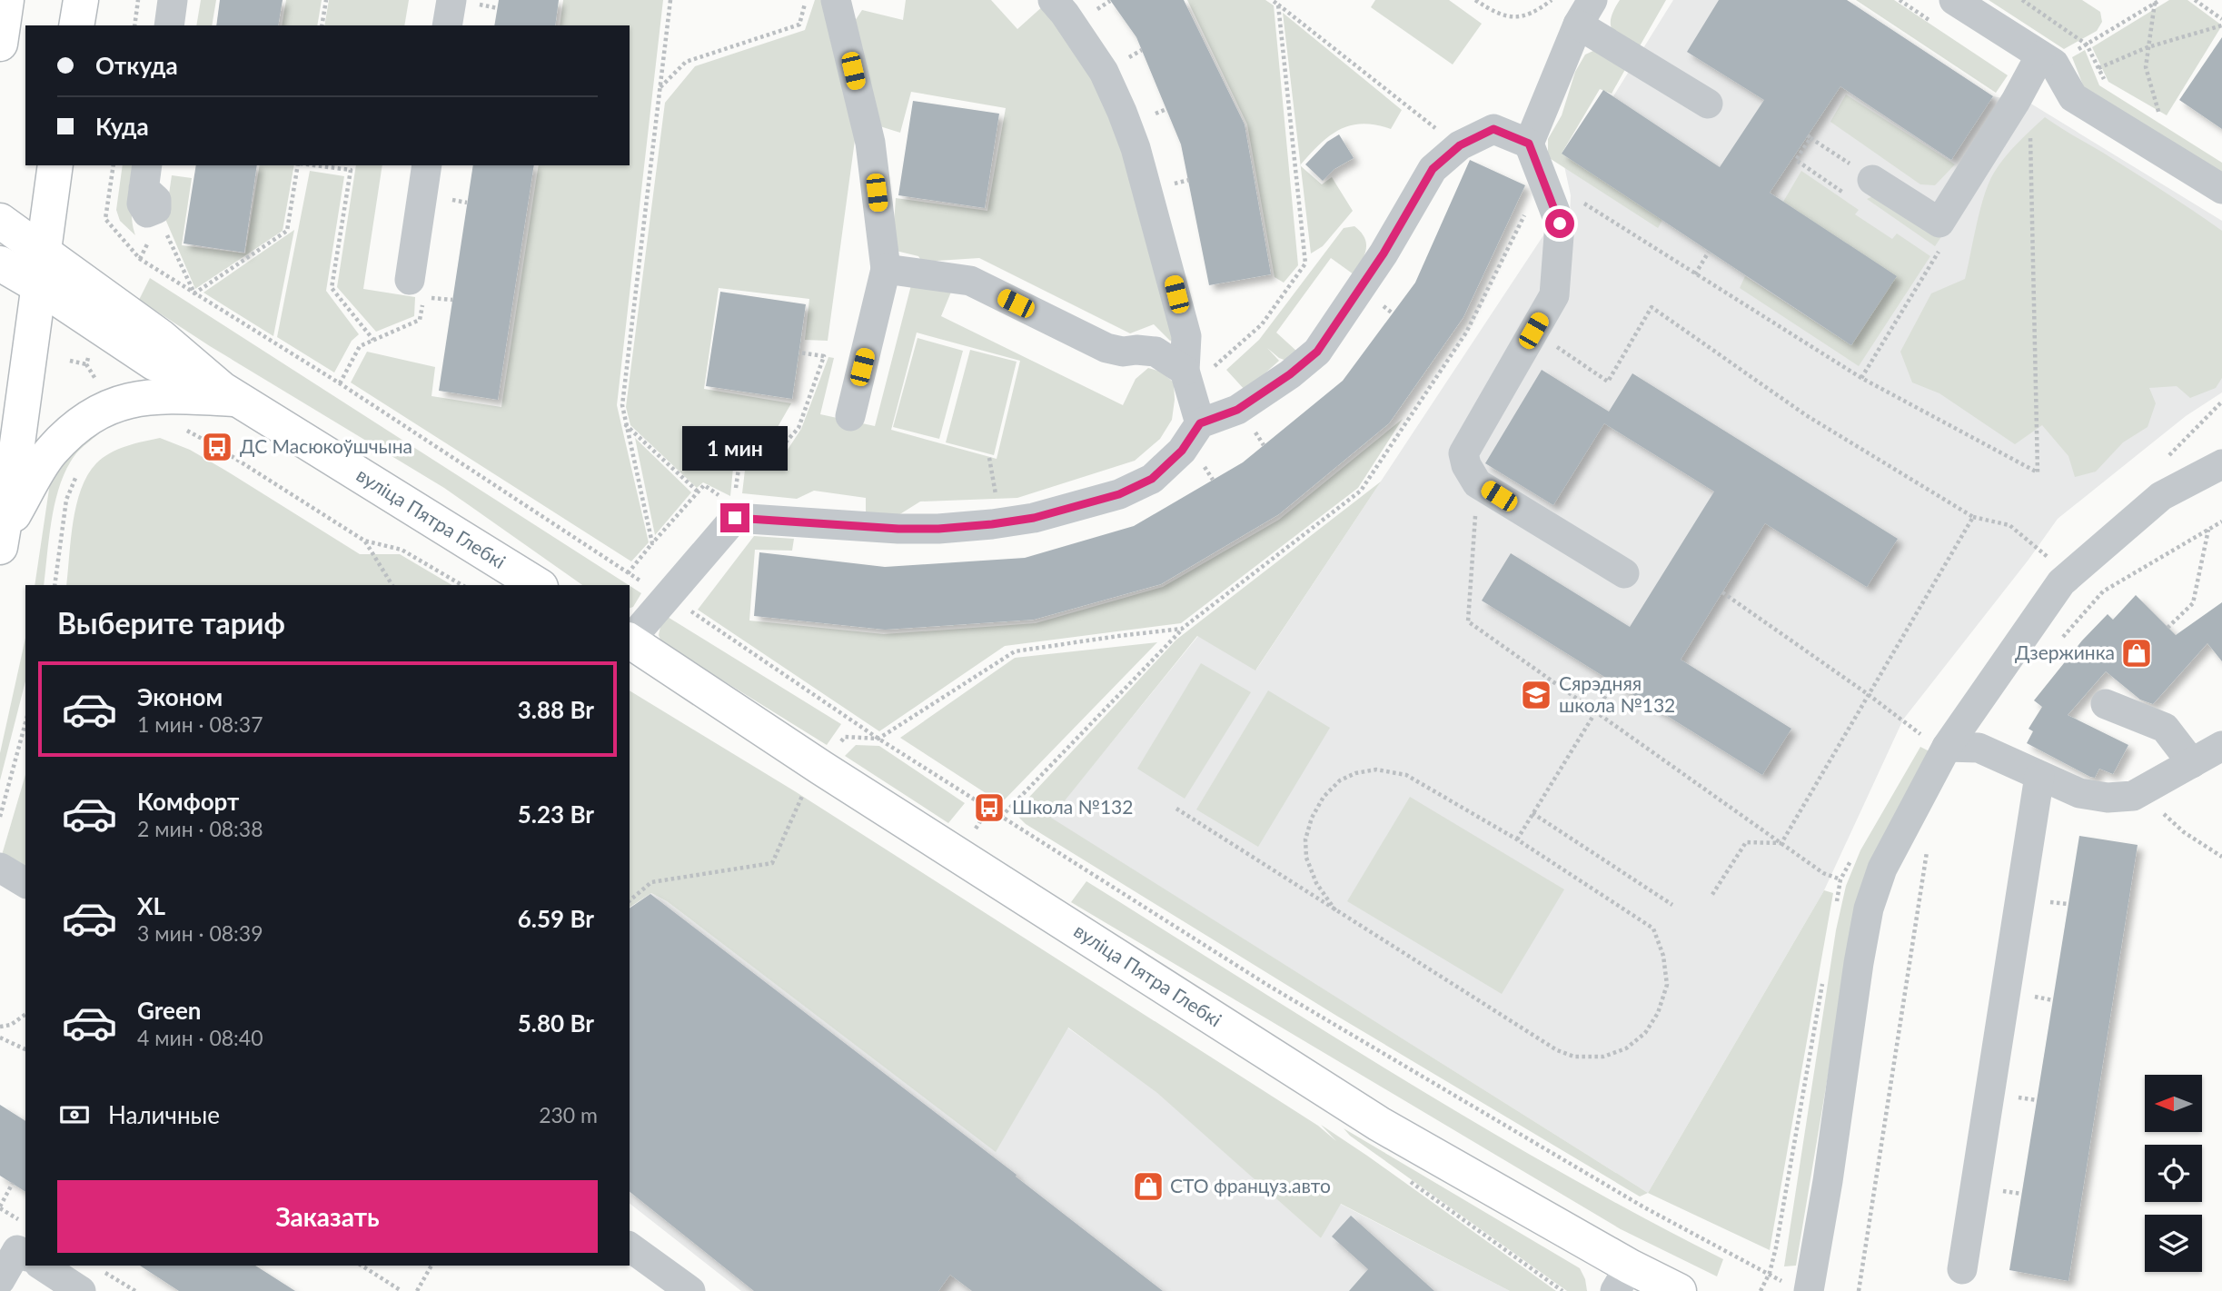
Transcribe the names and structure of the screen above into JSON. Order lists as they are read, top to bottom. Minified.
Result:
{"streets":{"main road":["вуліца Пятра Глебкі"]},"places":{"bus stop":["ДС Масюкоўшчына","Школа №132"],"shop":["Дзержинка","СТО француз.авто"],"school or university":["Сярэдняя школа №132"]},"north":"left","page":{"banner":["Откуда","Куда"],"bubble":"1 мин","heading":"Выберите тариф","list":[{"name":"Эконом","note":"1 мин · 08:37","value":"3.88 Br"},{"name":"Комфорт","note":"2 мин · 08:38","value":"5.23 Br"},{"name":"XL","note":"3 мин · 08:39","value":"6.59 Br"},{"name":"Green","note":"4 мин · 08:40","value":"5.80 Br"}],"pay":["Наличные","230 m"],"buttons":"Заказать"}}
